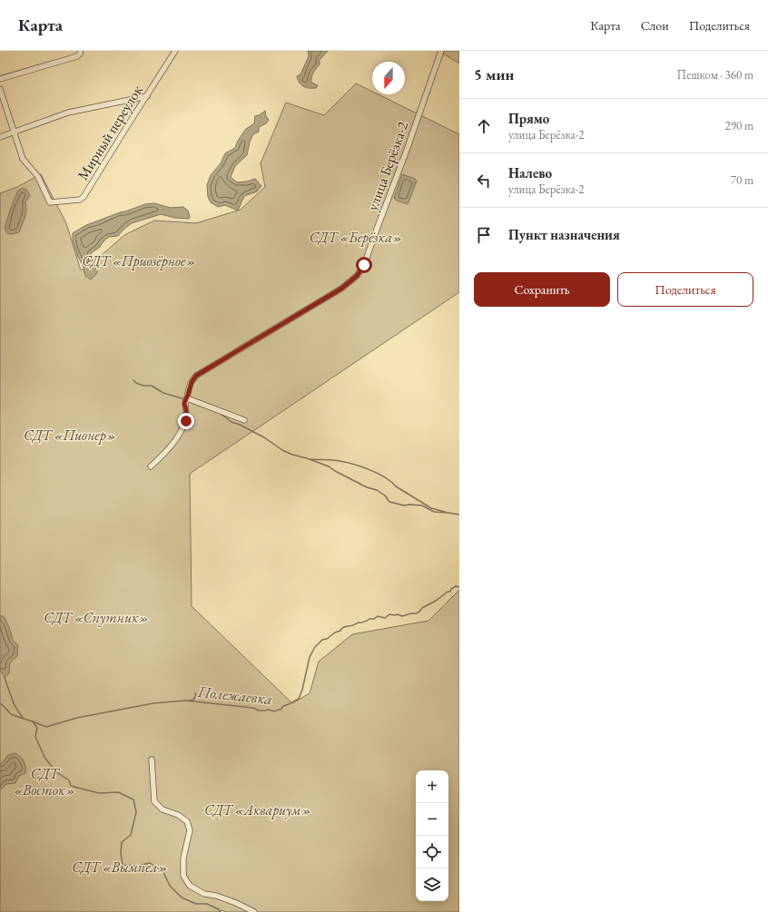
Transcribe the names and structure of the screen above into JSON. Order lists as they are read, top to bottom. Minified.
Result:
{"streets":{"street":["Мирный переулок","улица Берёзка-2"]},"water":["Полежаевка"],"parks":["СДТ «Берёзка»","СДТ «Приозёрное»","СДТ «Пионер»","СДТ «Спутник»","СДТ «Восток»","СДТ «Аквариум»","СДТ «Вымпел»"],"north":"bottom","page":{"header":"Карта","nav":["Карта","Слои","Поделиться"],"heading":["5 мин","Пешком · 360 m"],"list":[["Прямо","улица Берёзка-2","290 m"],["Налево","улица Берёзка-2","70 m"],"Пункт назначения"],"buttons":["Сохранить","Поделиться"],"map_buttons":["+","−"]}}
